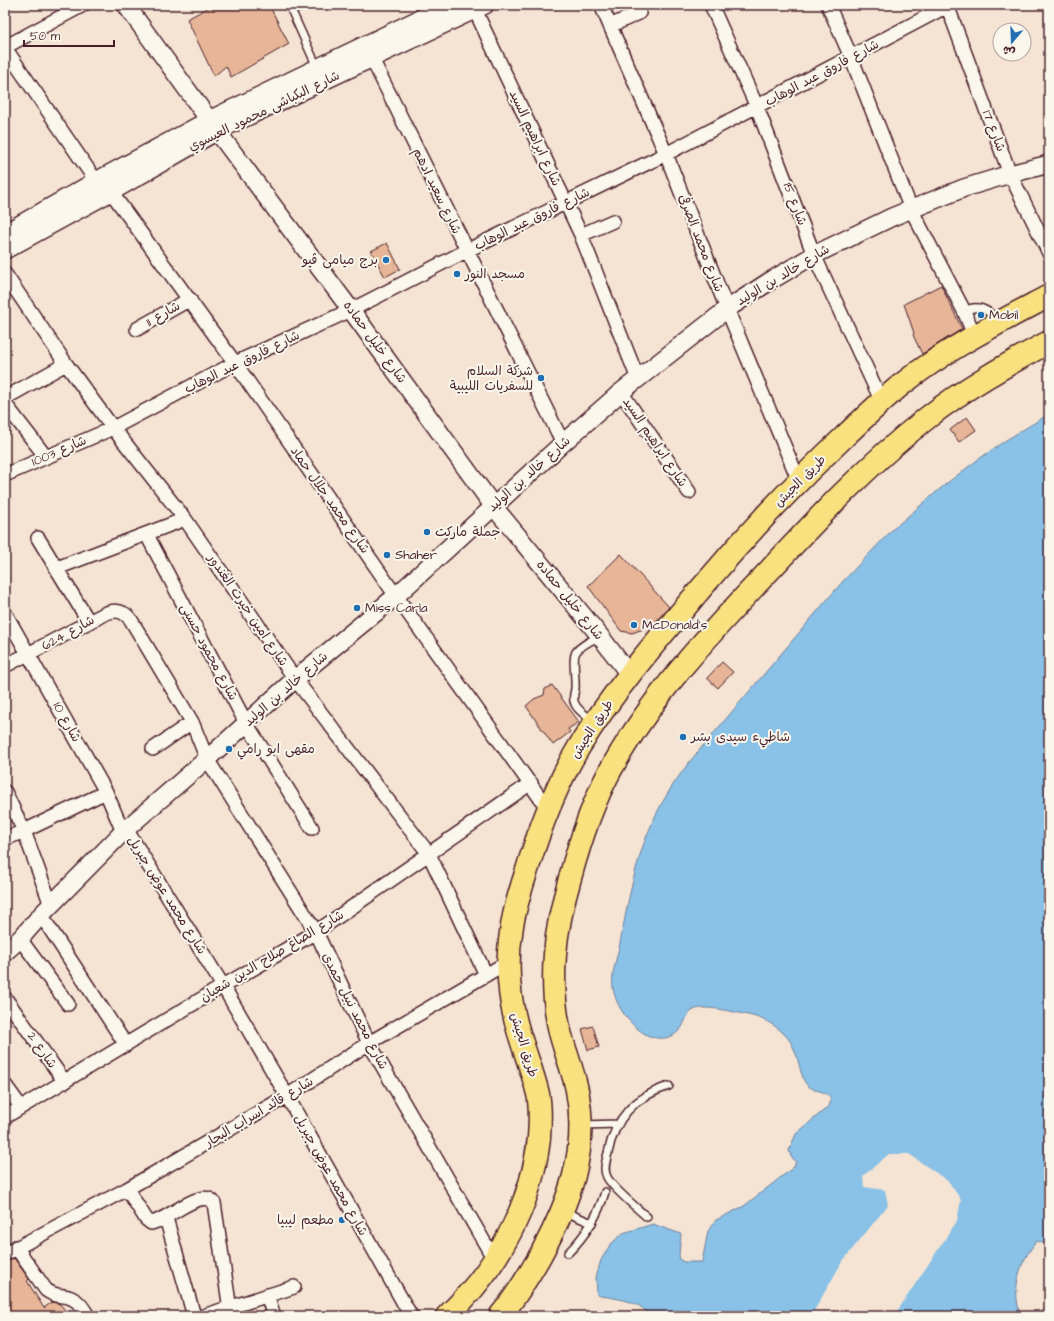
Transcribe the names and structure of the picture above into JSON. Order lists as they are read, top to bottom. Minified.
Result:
{"streets":{"highway":["طريق الجيش"],"street":["شارع فاروق عبد الوهاب","شارع البكباشى محمود العيسوي","شارع 17","شارع ابراهيم السيد","شارع سعيد ادهم","شارع 15","شارع محمد الصرفى","شارع خالد بن الوليد","شارع 11","شارع خليل حماده","شارع 1003","شارع محمد جلال حماد","شارع امين خيرت الغندور","شارع 624","شارع محمود حسنى","شارع 10","شارع محمد عوض جبريل","شارع الصاغ صلاح الدين شعبان","شارع محمد نبيل حمدى","شارع 2","شارع قائد اسراب البحار"]},"crossings":[["شارع فاروق عبد الوهاب","شارع 17"],["شارع فاروق عبد الوهاب","شارع ابراهيم السيد"],["شارع فاروق عبد الوهاب","شارع سعيد ادهم"],["شارع فاروق عبد الوهاب","شارع 15"],["شارع فاروق عبد الوهاب","شارع محمد الصرفى"],["شارع فاروق عبد الوهاب","شارع خليل حماده"],["شارع فاروق عبد الوهاب","شارع 1003"],["شارع فاروق عبد الوهاب","شارع محمد جلال حماد"],["شارع فاروق عبد الوهاب","شارع امين خيرت الغندور"],["شارع البكباشى محمود العيسوي","شارع ابراهيم السيد"],["شارع البكباشى محمود العيسوي","شارع سعيد ادهم"],["شارع البكباشى محمود العيسوي","شارع خليل حماده"],["شارع البكباشى محمود العيسوي","شارع محمد جلال حماد"],["شارع 17","شارع خالد بن الوليد"],["شارع ابراهيم السيد","شارع خالد بن الوليد"],["شارع سعيد ادهم","شارع خالد بن الوليد"],["شارع 15","شارع خالد بن الوليد"],["شارع 15","طريق الجيش"],["شارع محمد الصرفى","شارع خالد بن الوليد"],["شارع محمد الصرفى","طريق الجيش"],["شارع خالد بن الوليد","شارع خليل حماده"],["شارع خالد بن الوليد","شارع محمد جلال حماد"],["شارع خالد بن الوليد","شارع امين خيرت الغندور"],["شارع خالد بن الوليد","شارع محمود حسنى"],["شارع خالد بن الوليد","شارع 10"],["شارع خالد بن الوليد","شارع محمد عوض جبريل"],["شارع خالد بن الوليد","شارع محمد نبيل حمدى"],["شارع 11","شارع محمد جلال حماد"],["شارع خليل حماده","طريق الجيش"],["شارع 1003","شارع امين خيرت الغندور"],["طريق الجيش","شارع محمد جلال حماد"],["طريق الجيش","شارع محمد نبيل حمدى"],["طريق الجيش","شارع قائد اسراب البحار"],["شارع محمد جلال حماد","شارع الصاغ صلاح الدين شعبان"],["شارع امين خيرت الغندور","شارع الصاغ صلاح الدين شعبان"],["شارع امين خيرت الغندور","شارع قائد اسراب البحار"],["شارع 624","شارع 10"],["شارع 624","شارع محمد نبيل حمدى"],["شارع 10","شارع محمد عوض جبريل"],["شارع محمد عوض جبريل","شارع الصاغ صلاح الدين شعبان"],["شارع محمد عوض جبريل","شارع قائد اسراب البحار"],["شارع الصاغ صلاح الدين شعبان","شارع محمد نبيل حمدى"],["شارع الصاغ صلاح الدين شعبان","شارع 2"],["شارع محمد نبيل حمدى","شارع قائد اسراب البحار"]],"places":["برج ميامى ڤيو","مسجد النور","Mobil","شركة السلام للسفريات الليبية","جملة ماركت","Shaher","Miss Carla","McDonald's","شاطيء سيدى بشر","مقهى ابو رامي","مطعم ليبيا"],"scale_bar":"50 m","north":"bottom"}
